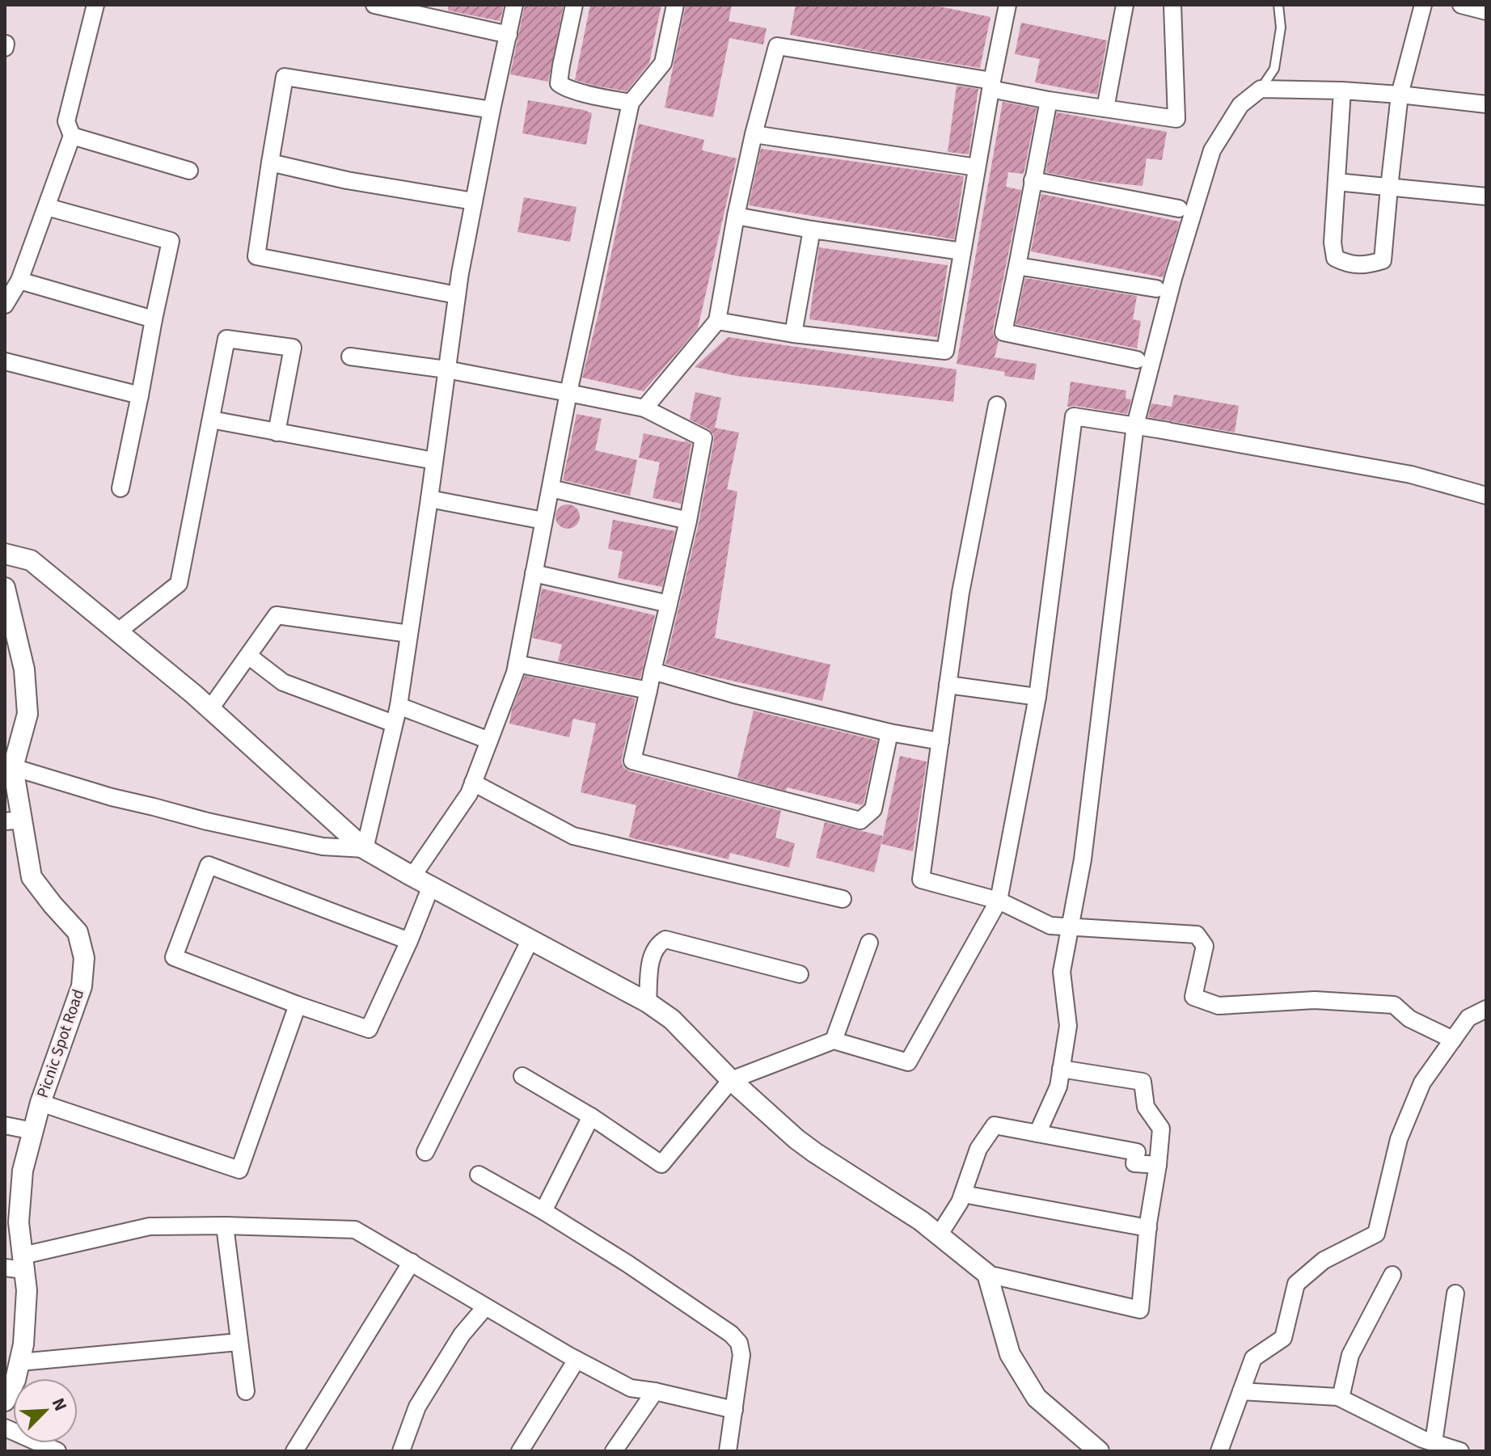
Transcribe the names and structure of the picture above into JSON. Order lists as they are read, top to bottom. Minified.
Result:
{"streets":{"street":["Picnic Spot Road"]},"north":"top right"}
